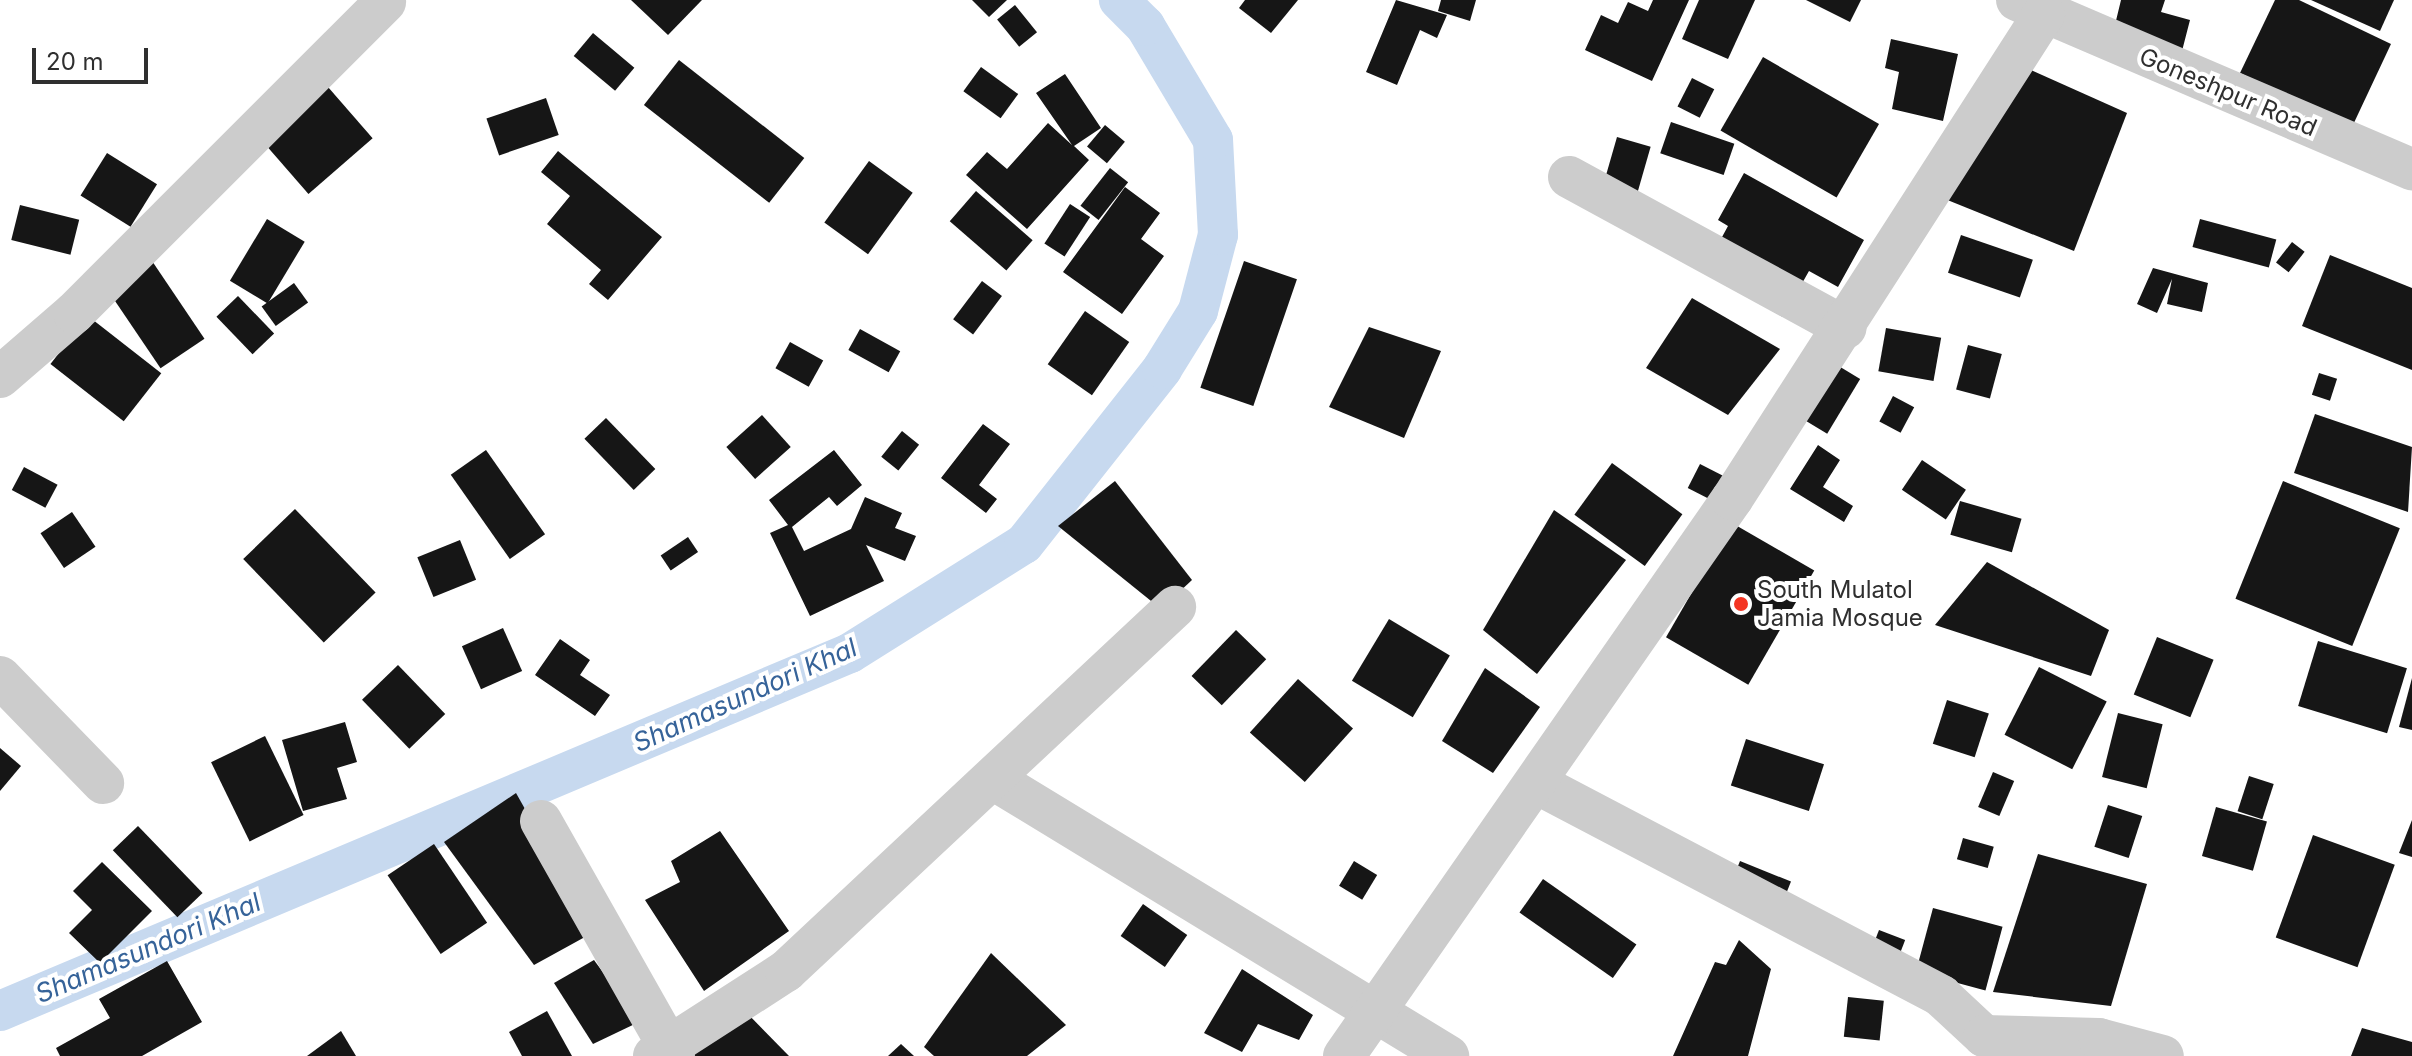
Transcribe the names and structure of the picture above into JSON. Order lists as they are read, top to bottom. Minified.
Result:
{"streets":{"street":["Goneshpur Road"]},"water":["Shamasundori Khal"],"places":["South Mulatol Jamia Mosque"],"scale_bar":"20 m"}
